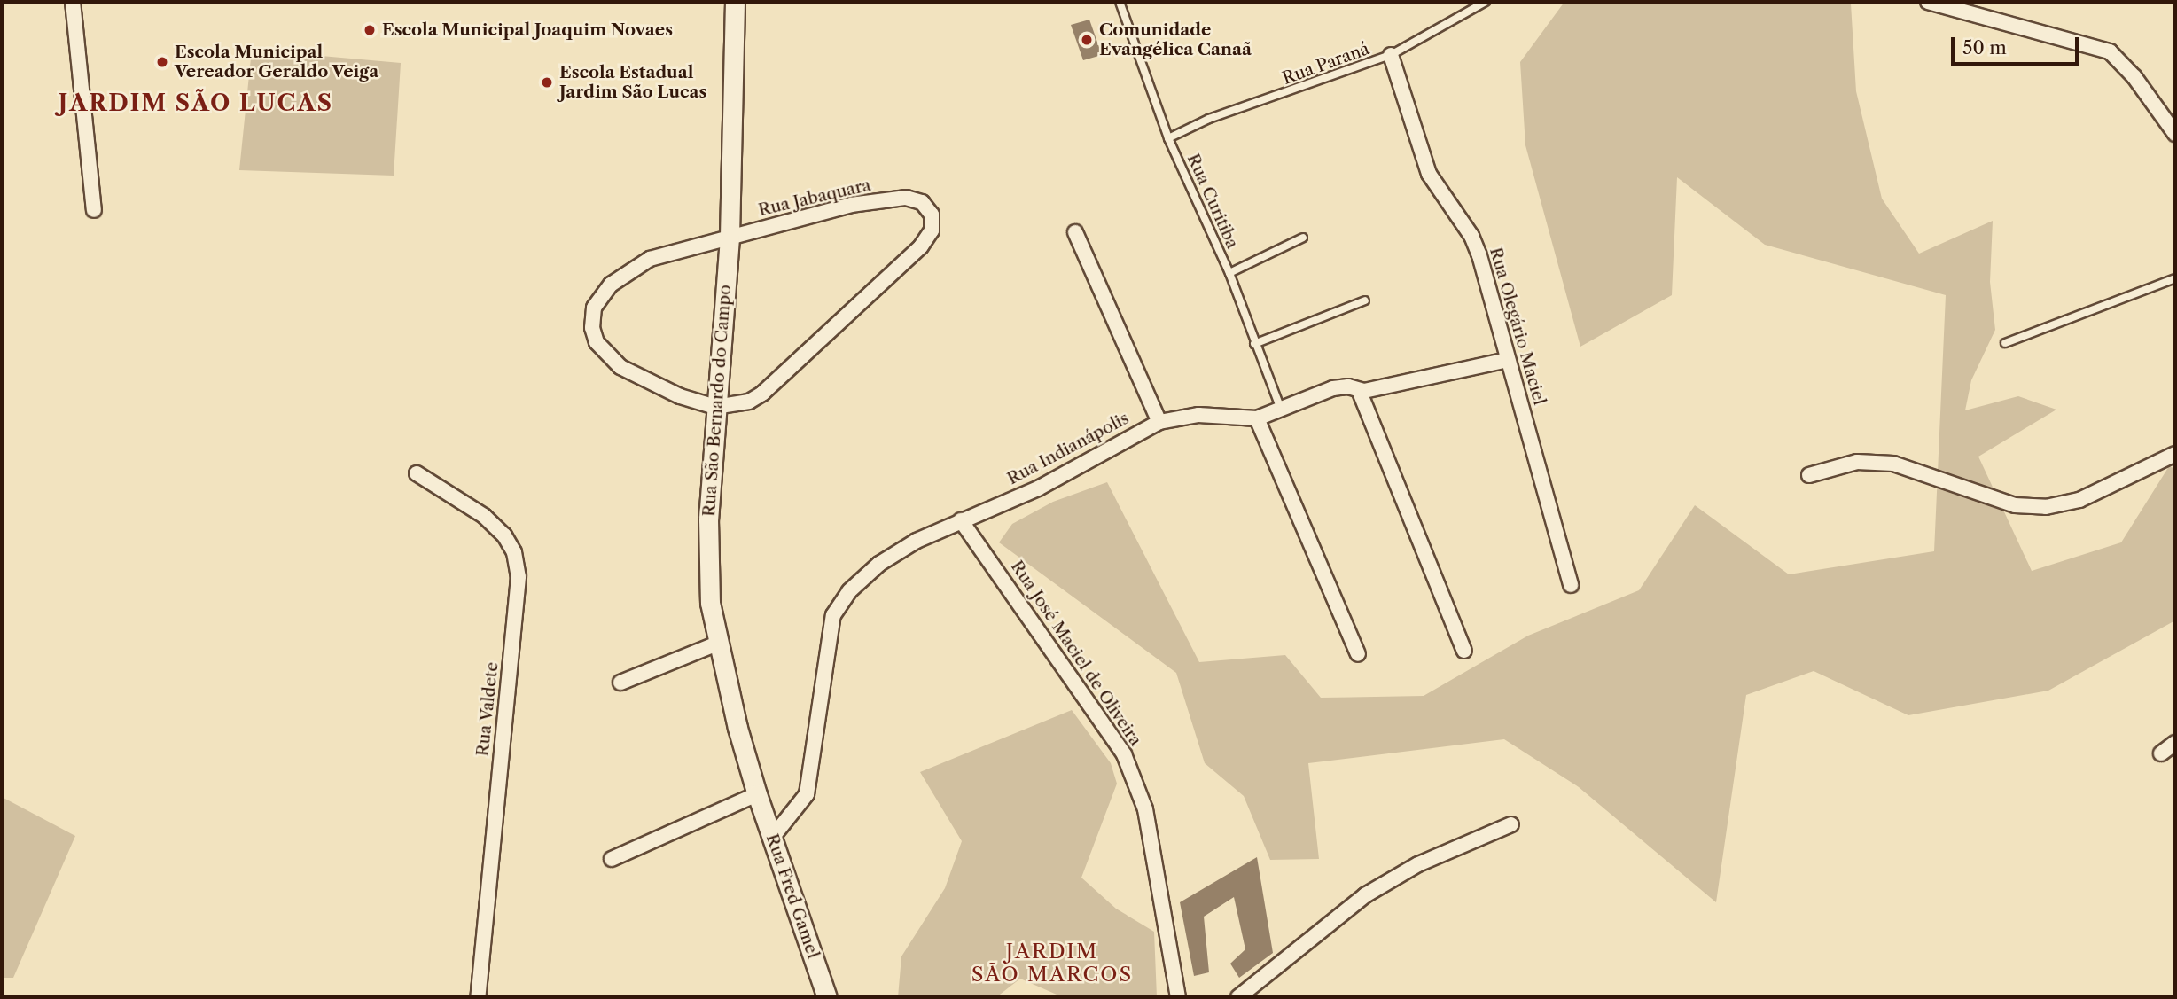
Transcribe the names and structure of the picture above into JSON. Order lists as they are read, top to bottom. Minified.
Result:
{"streets":{"street":["Rua Jabaquara","Rua Olegário Maciel","Rua São Bernardo do Campo","Rua Indianápolis","Rua José Maciel de Oliveira","Rua Valdete","Rua Fred Gamel"],"lane":["Rua Paraná","Rua Curitiba"]},"crossings":[["Rua Paraná","Rua Curitiba"],["Rua Paraná","Rua Olegário Maciel"],["Rua Jabaquara","Rua São Bernardo do Campo"],["Rua Curitiba","Rua Indianápolis"],["Rua Olegário Maciel","Rua Indianápolis"],["Rua São Bernardo do Campo","Rua Fred Gamel"],["Rua Indianápolis","Rua José Maciel de Oliveira"],["Rua Indianápolis","Rua Fred Gamel"]],"districts":["JARDIM SÃO LUCAS","JARDIM SÃO MARCOS"],"places":["Escola Municipal Joaquim Novaes","Comunidade Evangélica Canaã","Escola Municipal Vereador Geraldo Veiga","Escola Estadual Jardim São Lucas"],"scale_bar":"50 m"}
